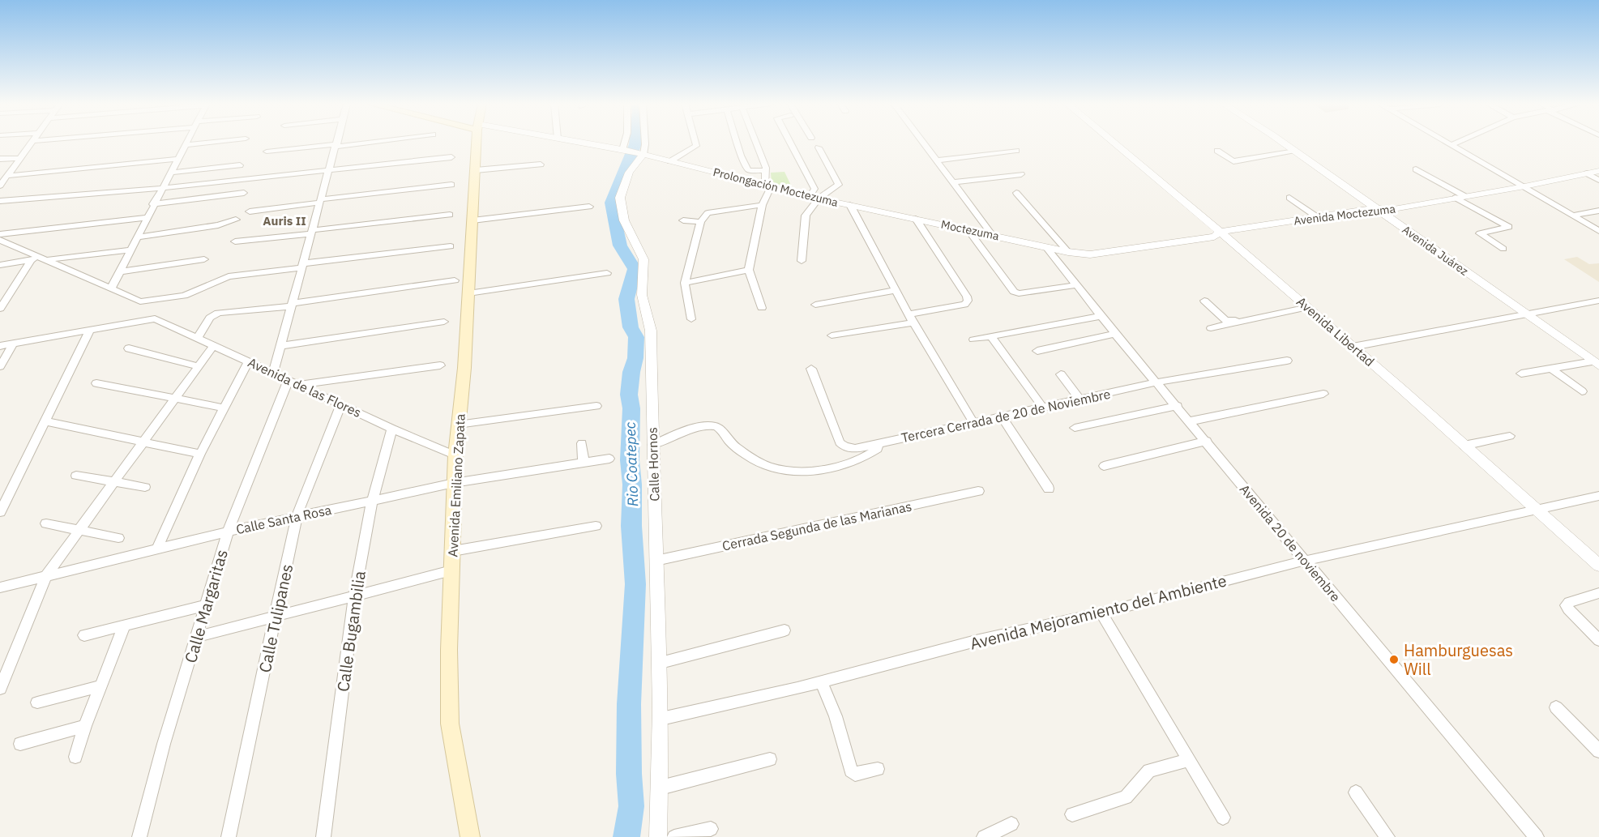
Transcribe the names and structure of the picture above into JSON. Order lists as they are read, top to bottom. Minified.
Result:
{"streets":{"main road":["Avenida Emiliano Zapata"],"street":["Prolongación Moctezuma","Avenida Moctezuma","Moctezuma","Avenida Juárez","Avenida Libertad","Avenida de las Flores","Tercera Cerrada de 20 de Noviembre","Calle Hornos","Calle Santa Rosa","Cerrada Segunda de las Marianas","Avenida 20 de noviembre","Calle Margaritas","Avenida Mejoramiento del Ambiente","Calle Tulipanes","Calle Bugambilia"]},"crossings":[["Prolongación Moctezuma","Moctezuma"],["Prolongación Moctezuma","Calle Hornos"],["Avenida Moctezuma","Moctezuma"],["Avenida Moctezuma","Avenida Juárez"],["Avenida Moctezuma","Avenida Libertad"],["Moctezuma","Avenida 20 de noviembre"],["Avenida Libertad","Avenida Mejoramiento del Ambiente"],["Avenida de las Flores","Avenida Emiliano Zapata"],["Avenida de las Flores","Calle Margaritas"],["Avenida de las Flores","Calle Tulipanes"],["Avenida de las Flores","Calle Bugambilia"],["Tercera Cerrada de 20 de Noviembre","Avenida 20 de noviembre"],["Calle Hornos","Cerrada Segunda de las Marianas"],["Calle Hornos","Avenida Mejoramiento del Ambiente"],["Avenida Emiliano Zapata","Calle Santa Rosa"],["Calle Santa Rosa","Calle Margaritas"],["Calle Santa Rosa","Calle Tulipanes"],["Calle Santa Rosa","Calle Bugambilia"],["Avenida 20 de noviembre","Avenida Mejoramiento del Ambiente"]],"districts":["Auris II"],"water":["Rio Coatepec"],"places":["Hamburguesas Will"]}
